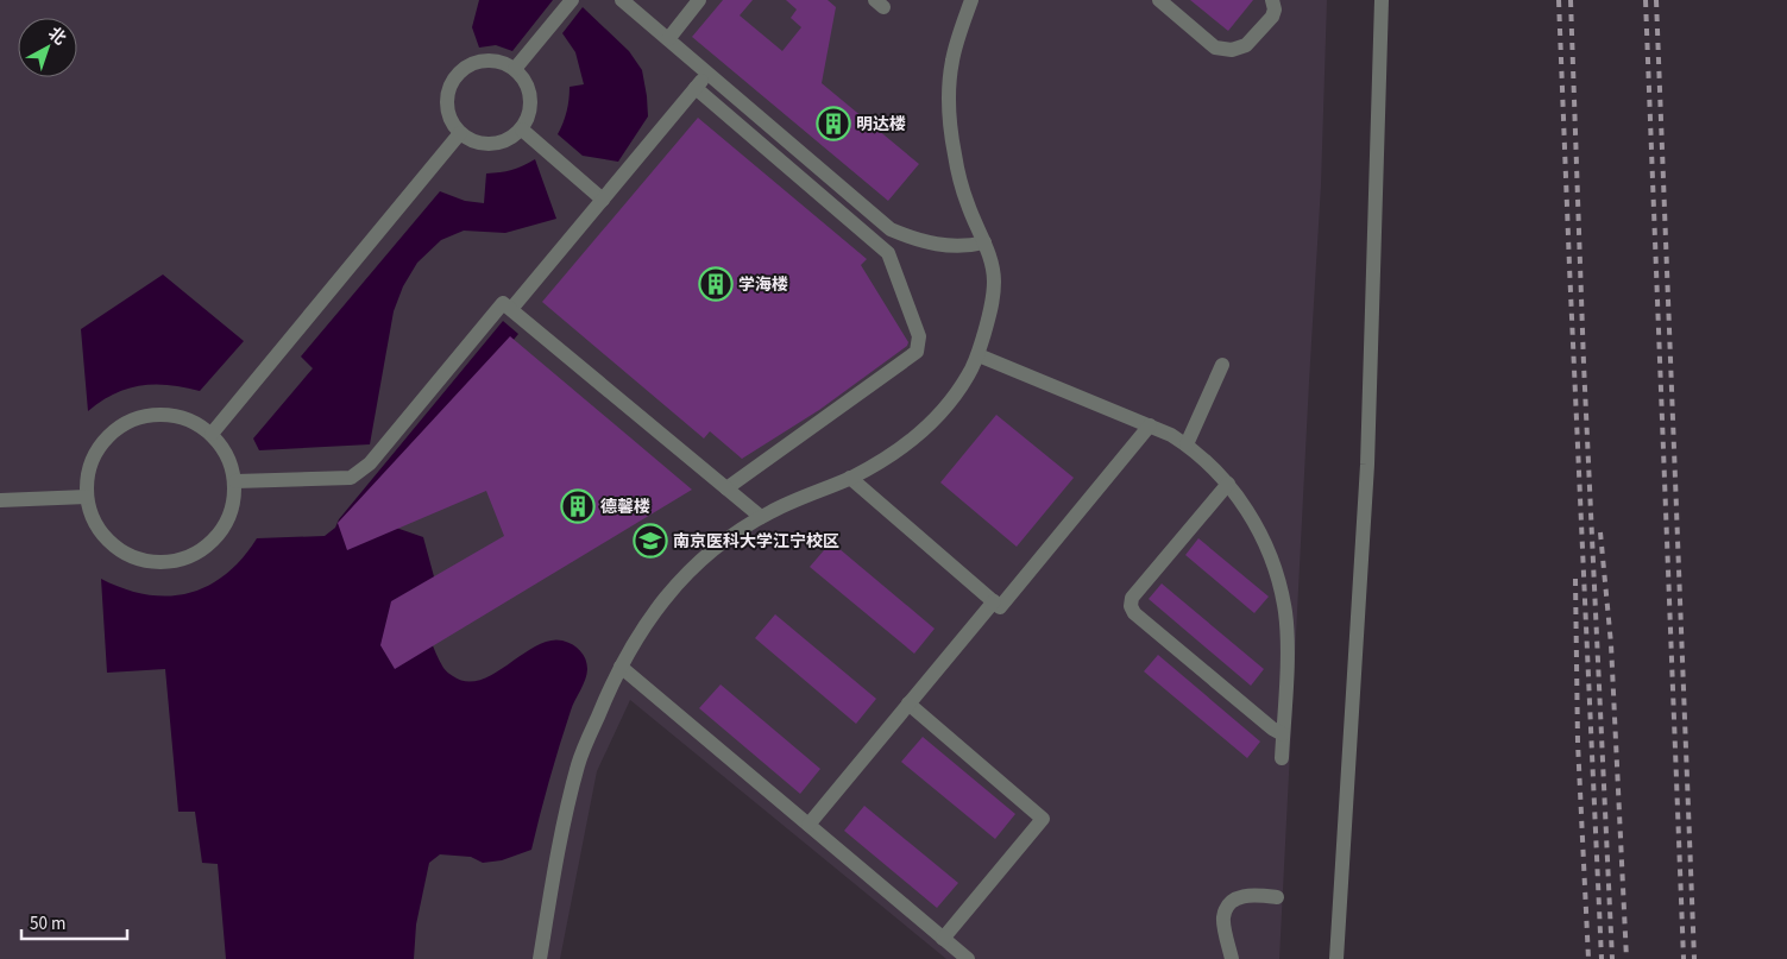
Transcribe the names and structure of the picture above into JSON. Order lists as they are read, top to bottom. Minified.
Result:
{"places":{"building":["明达楼","学海楼","德馨楼"],"school or university":["南京医科大学江宁校区"]},"scale_bar":"50 m","north":"top right"}
